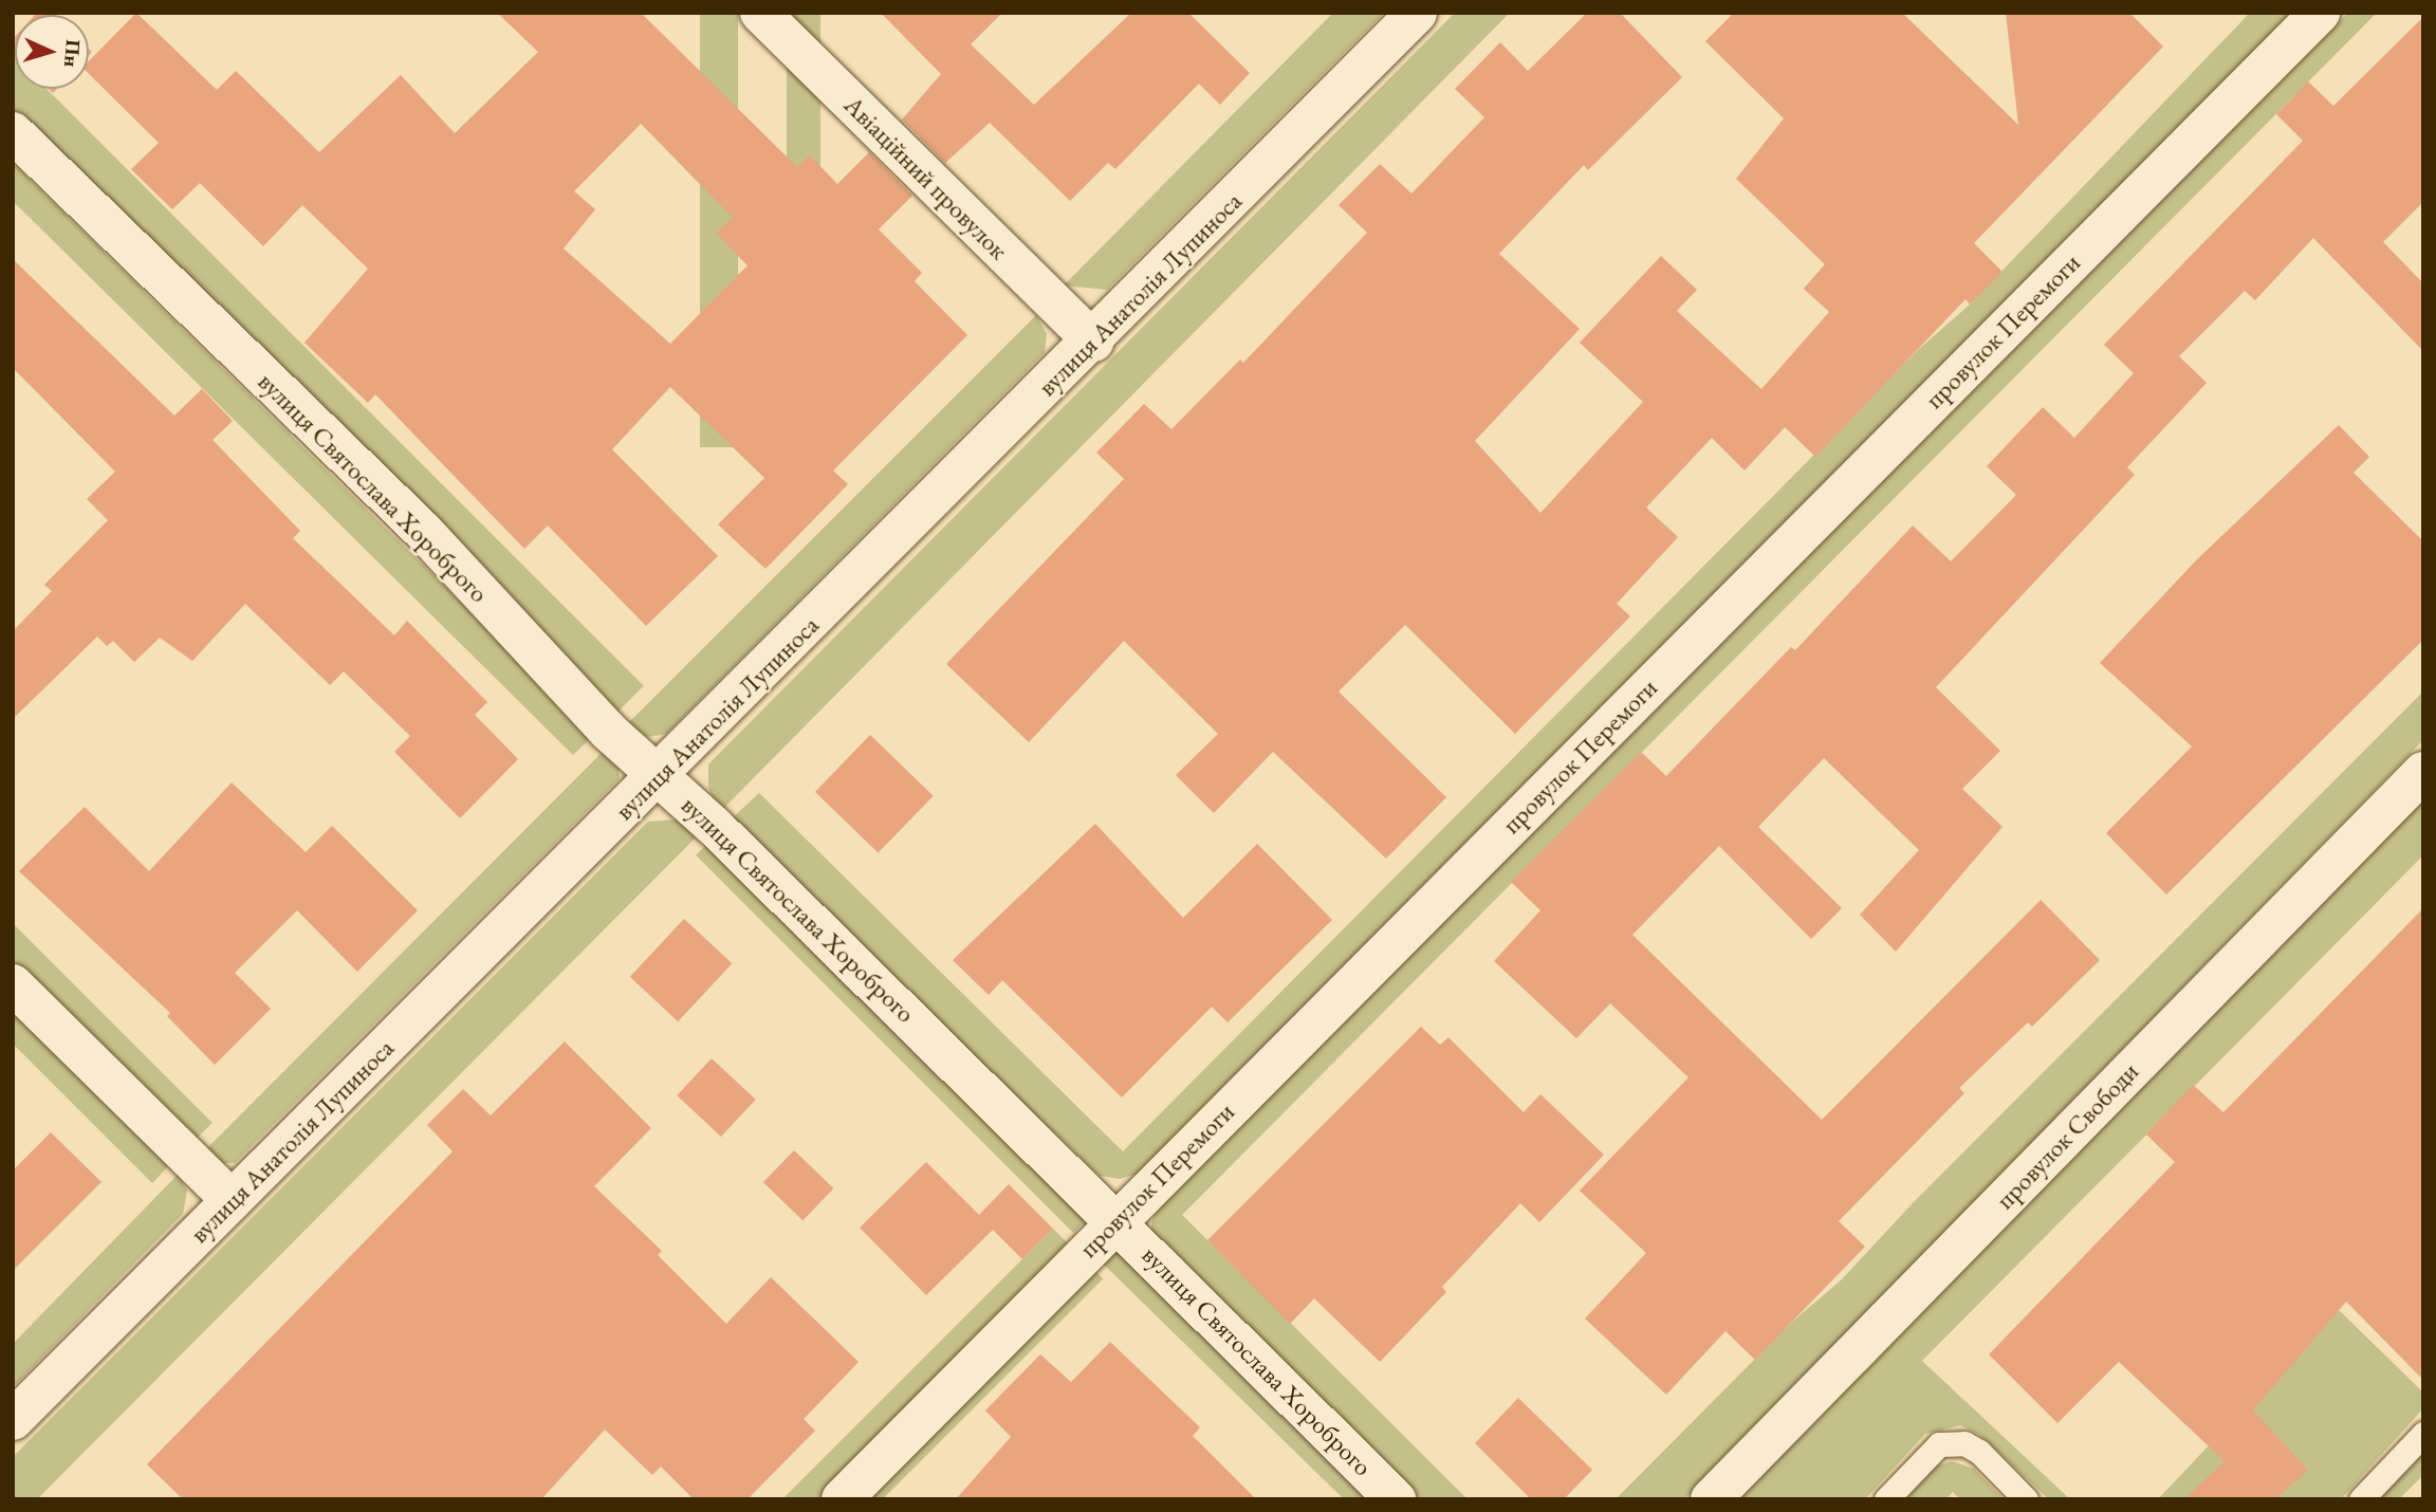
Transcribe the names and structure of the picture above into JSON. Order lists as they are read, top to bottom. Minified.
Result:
{"streets":{"street":["Авіаційний провулок","вулиця Анатолія Лупиноса","провулок Перемоги","вулиця Святослава Хороброго","провулок Свободи"]},"crossings":[["Авіаційний провулок","вулиця Анатолія Лупиноса"],["вулиця Анатолія Лупиноса","вулиця Святослава Хороброго"],["провулок Перемоги","вулиця Святослава Хороброго"]],"north":"right"}
